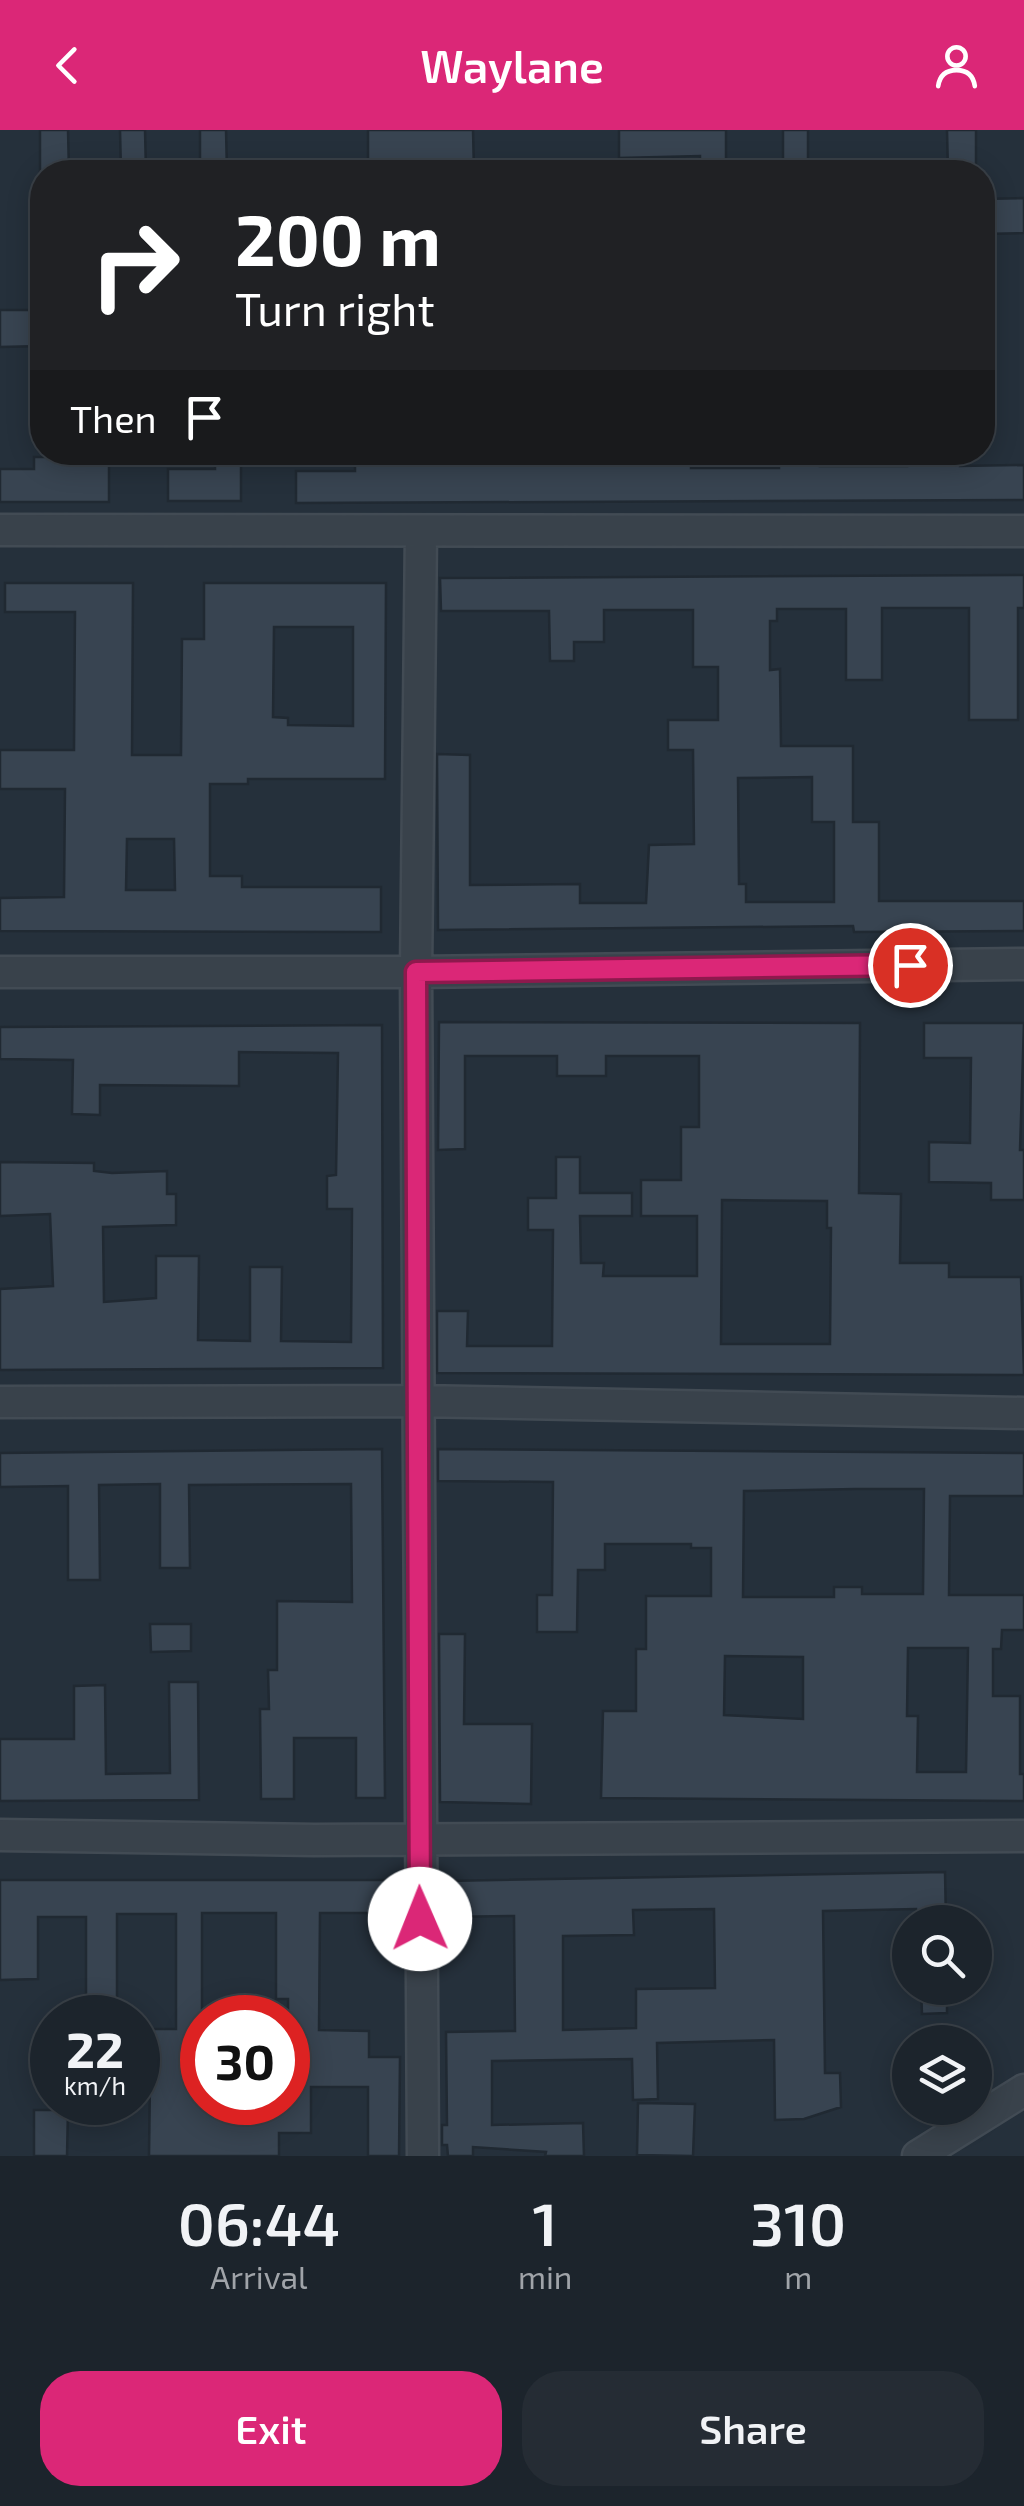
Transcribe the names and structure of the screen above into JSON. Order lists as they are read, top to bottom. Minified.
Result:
{"page":{"header":"Waylane","turn":["200 m","Turn right"],"then":"Then","speed":"22 km/h","limit":"30","eta":["06:44","Arrival","1","min","310","m"],"buttons":["Exit","Share"]}}
